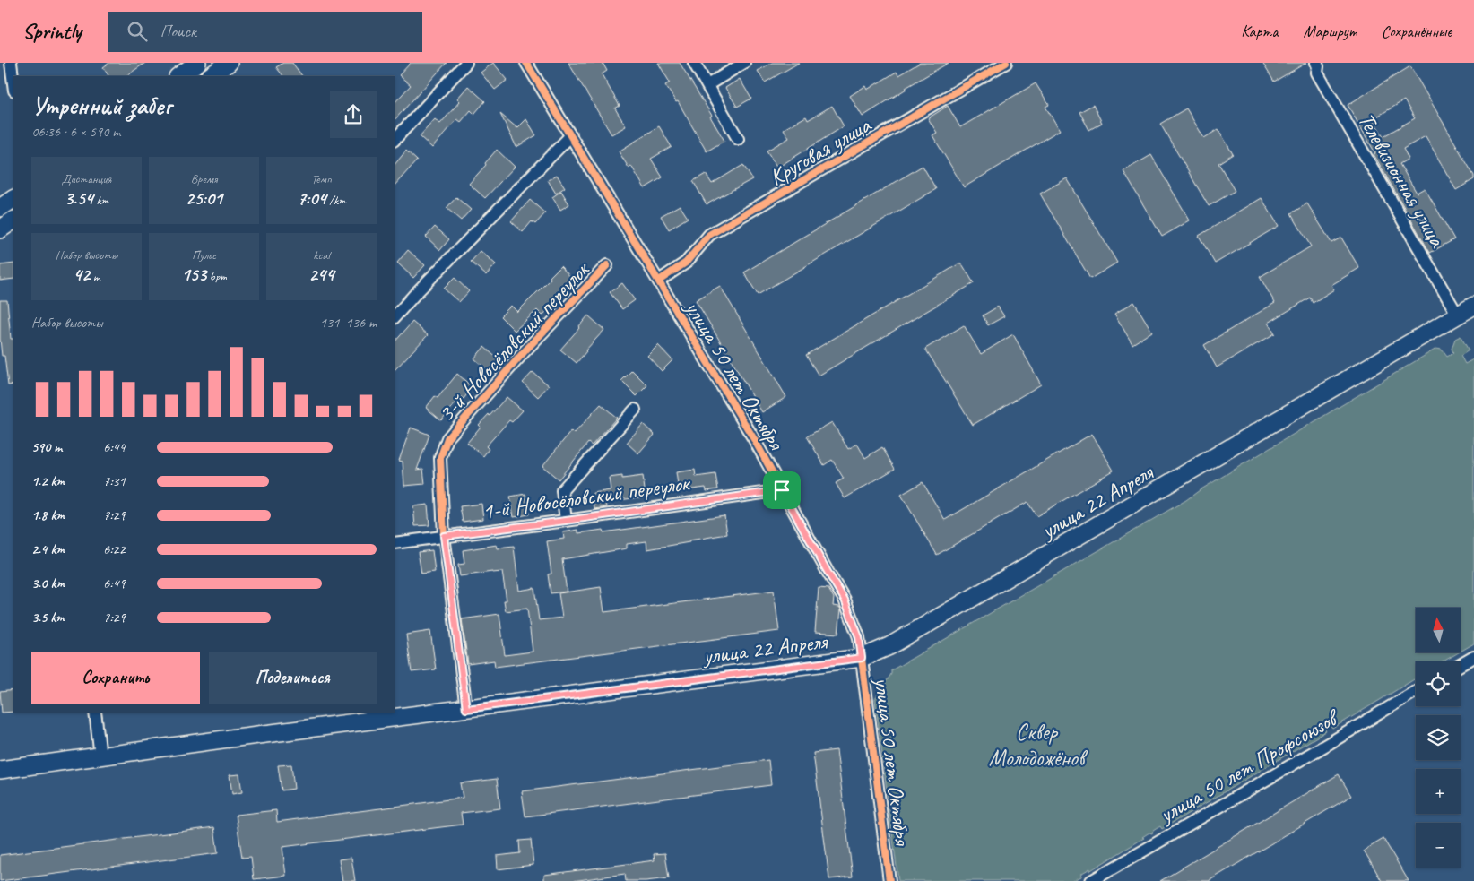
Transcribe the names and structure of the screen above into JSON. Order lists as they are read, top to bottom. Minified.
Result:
{"streets":{"main road":["улица 22 Апреля"],"street":["Круговая улица","Телевизионная улица","3-й Новосёловский переулок","улица 50 лет Октября","1-й Новосёловский переулок","улица 50 лет Профсоюзов"]},"crossings":[["Круговая улица","улица 50 лет Октября"],["Телевизионная улица","улица 22 Апреля"],["3-й Новосёловский переулок","1-й Новосёловский переулок"],["3-й Новосёловский переулок","улица 22 Апреля"],["улица 50 лет Октября","1-й Новосёловский переулок"],["улица 50 лет Октября","улица 22 Апреля"]],"parks":["Сквер Молодожёнов"],"north":"top","page":{"header":"Sprintly","search":"Поиск","nav":["Карта","Маршрут","Сохранённые"],"heading":["Утренний забег","06:36 · 6 × 590 m"],"stats":[["Дистанция","3.54 km"],["Время","25:01"],["Темп","7:04 /km"],["Набор высоты","42 m"],["Пульс","153 bpm"],["kcal","244"]],"chart":["Набор высоты","131–136 m"],"list":[{"name":"590 m","note":"6:44"},{"name":"1.2 km","note":"7:31"},{"name":"1.8 km","note":"7:29"},{"name":"2.4 km","note":"6:22"},{"name":"3.0 km","note":"6:49"},{"name":"3.5 km","note":"7:29"}],"map_buttons":["+","−"],"buttons":["Сохранить","Поделиться"]}}
